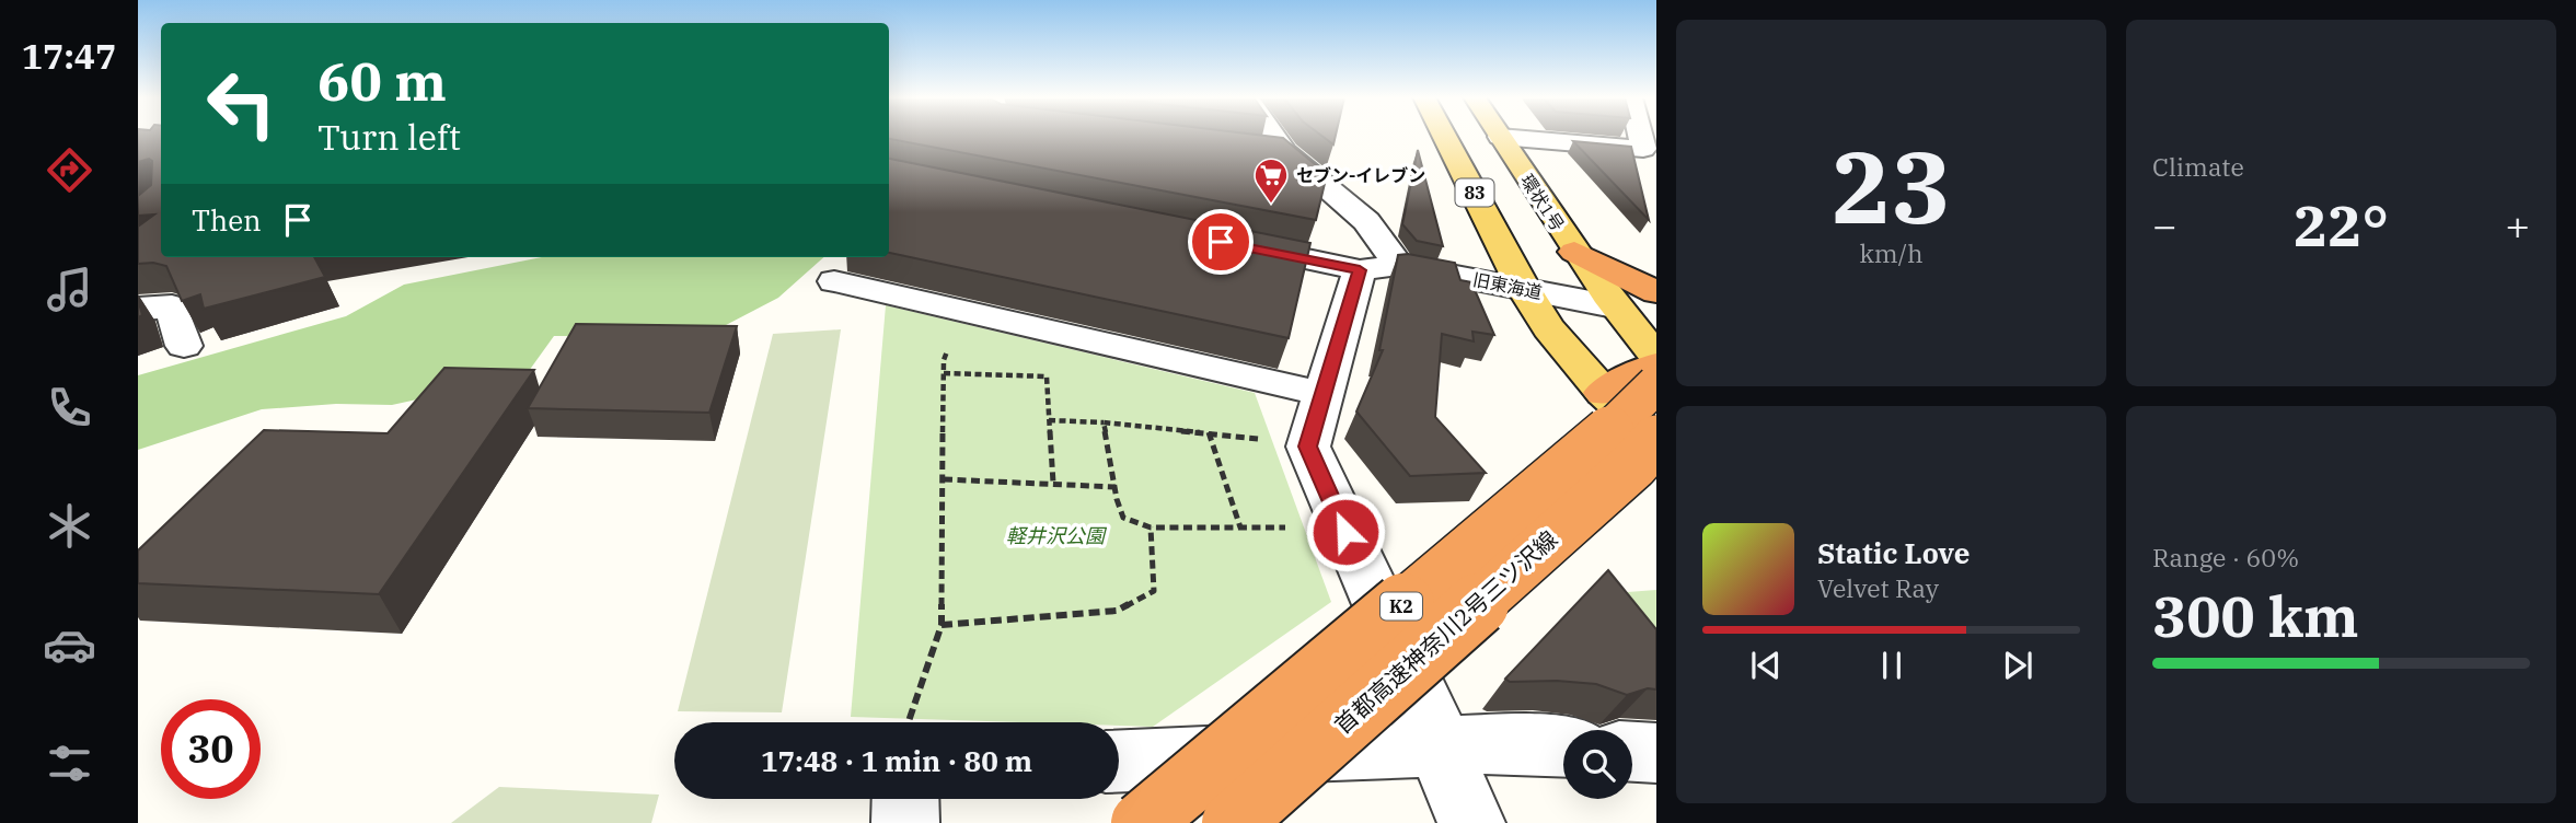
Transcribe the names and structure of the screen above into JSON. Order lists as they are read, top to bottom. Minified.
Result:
{"streets":{"highway":["K2","首都高速神奈川2号三ツ沢線"],"main road":["83","環状1号"],"street":["旧東海道"]},"crossings":[["83","環状1号"],["83","旧東海道"],["83","首都高速神奈川2号三ツ沢線"],["環状1号","旧東海道"]],"parks":["軽井沢公園"],"places":{"supermarket":["セブン-イレブン"]},"page":{"tabs":"17:47","tile":[["23","km/h"],"Climate",["Range · 60%","300 km"]],"turn":["60 m","Turn left"],"then":"Then","heat":["−","22°","+"],"song":["Static Love","Velvet Ray"],"limit":"30","trip":"17:48 · 1 min · 80 m"}}
